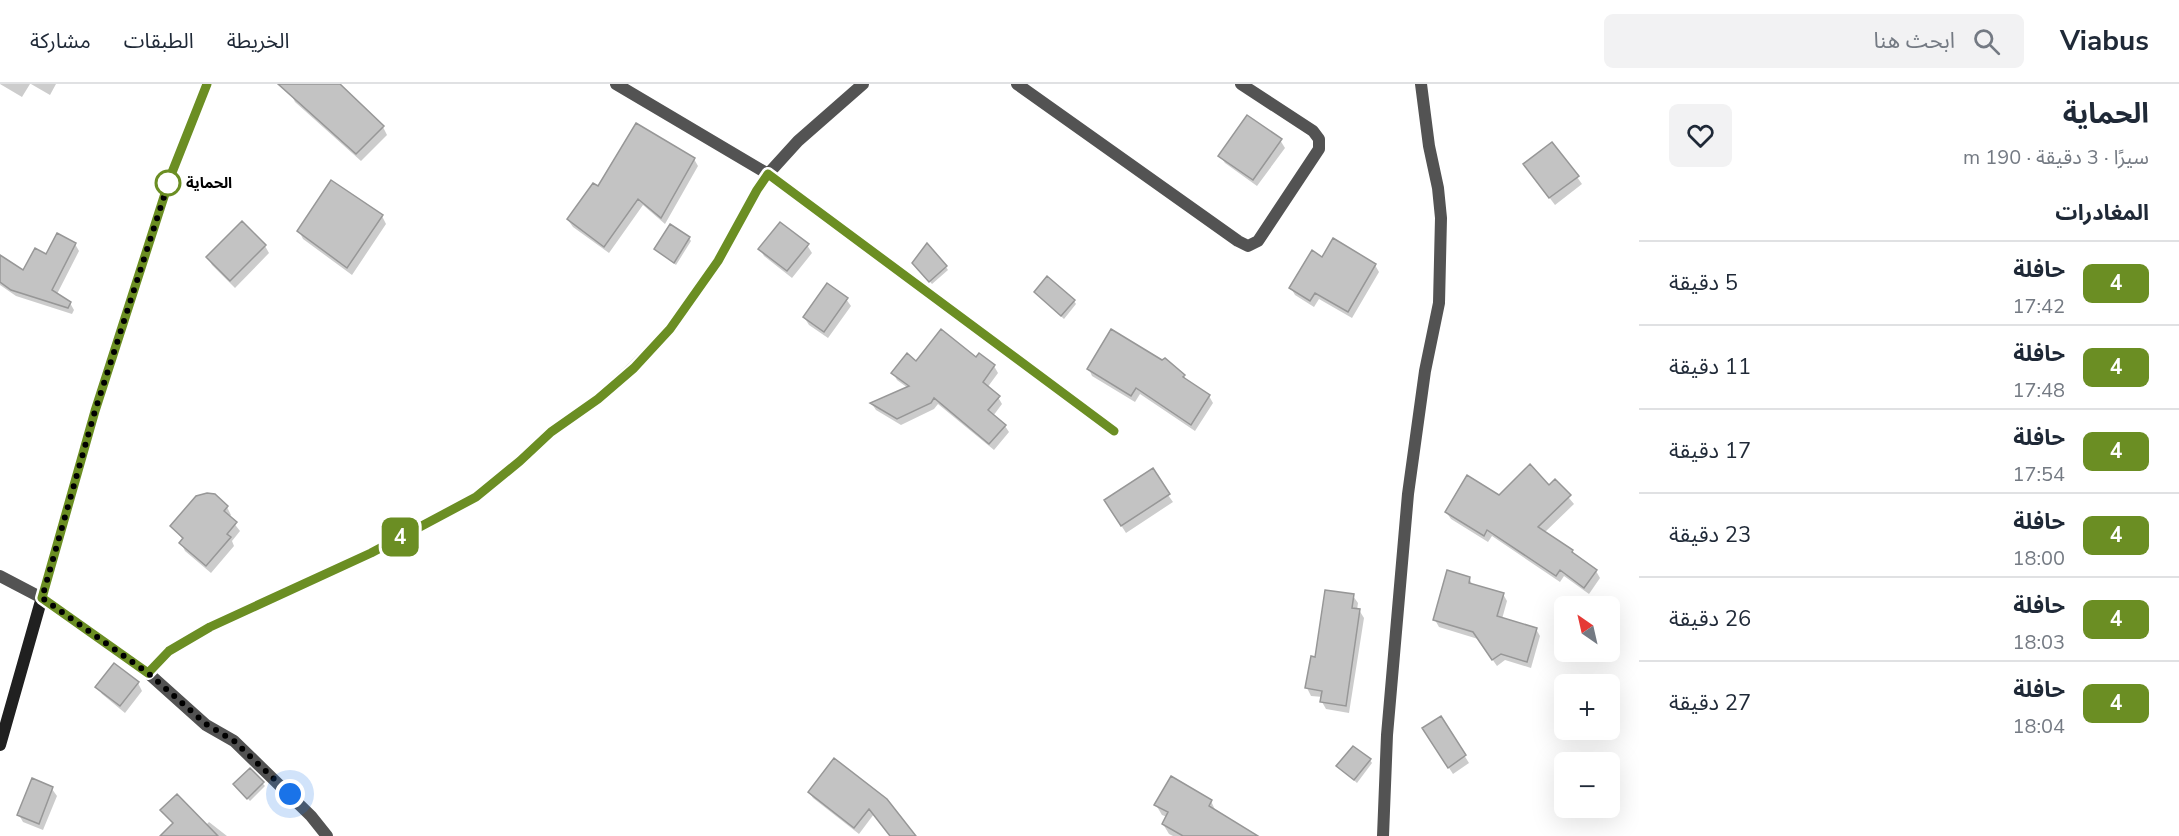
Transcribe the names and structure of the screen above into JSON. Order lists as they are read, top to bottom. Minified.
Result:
{"places":["الحماية"],"lines":["bus line 4"],"north":"top left","page":{"header":"Viabus","search":"ابحث هنا","nav":["الخريطة","الطبقات","مشاركة"],"heading":[["الحماية","سيرًا · 3 دقيقة · 190 m"],"المغادرات"],"on_map":"4","list":[{"mark":"4","name":"حافلة","note":"17:42","value":"5 دقيقة"},{"mark":"4","name":"حافلة","note":"17:48","value":"11 دقيقة"},{"mark":"4","name":"حافلة","note":"17:54","value":"17 دقيقة"},{"mark":"4","name":"حافلة","note":"18:00","value":"23 دقيقة"},{"mark":"4","name":"حافلة","note":"18:03","value":"26 دقيقة"},{"mark":"4","name":"حافلة","note":"18:04","value":"27 دقيقة"}],"map_buttons":["+","−"]}}
